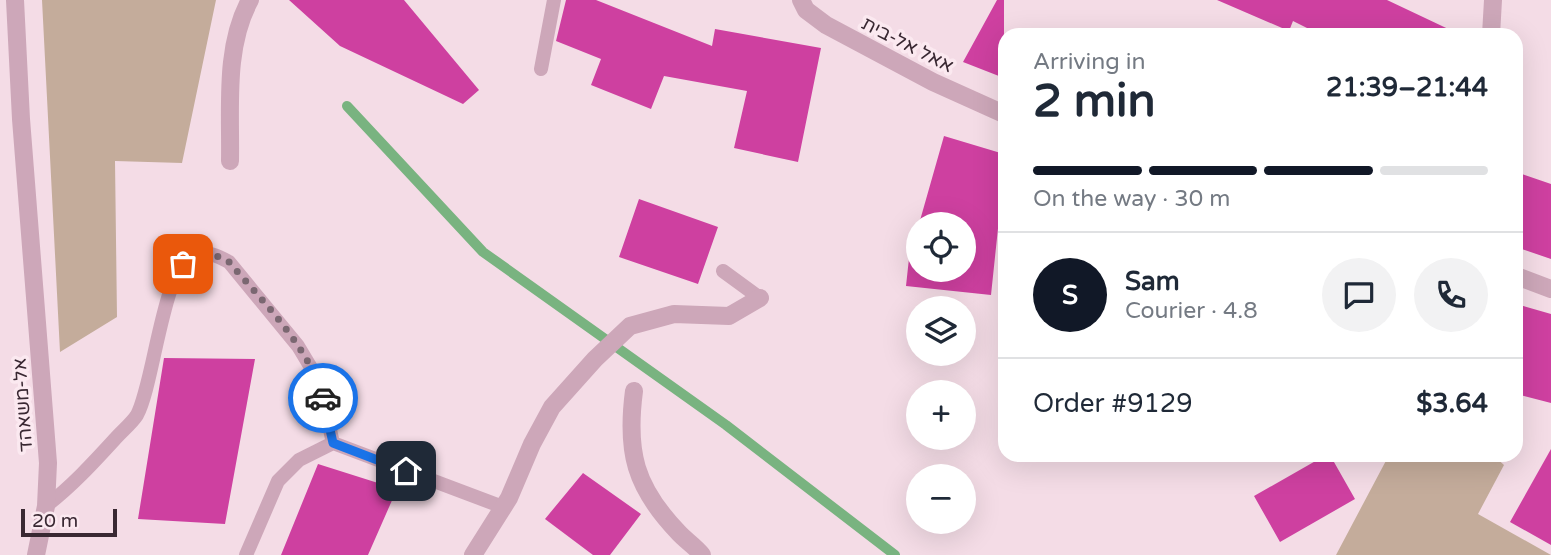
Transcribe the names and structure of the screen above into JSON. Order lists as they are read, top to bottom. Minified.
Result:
{"streets":{"street":["אאל אל-בית","אל-משאהד"]},"scale_bar":"20 m","page":{"heading":["2 min","Arriving in","21:39–21:44"],"panel":["Sam","Courier · 4.8","Order #9129","$3.64"],"bar":"On the way · 30 m","map_buttons":["+","−"],"round":"S","scale":"20 m"}}
